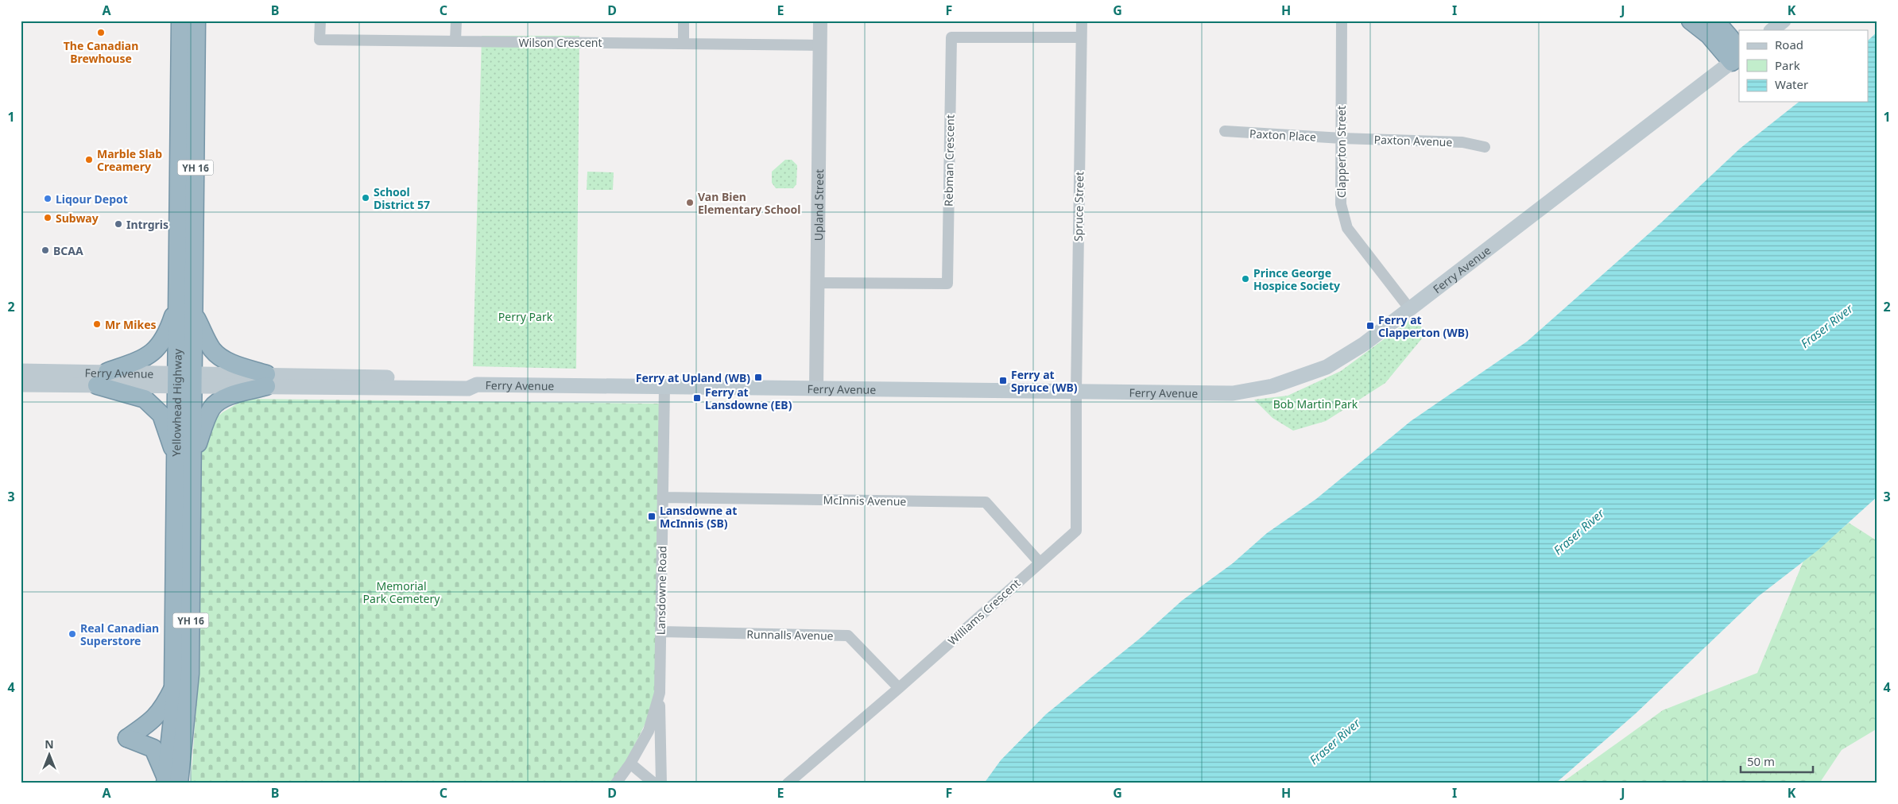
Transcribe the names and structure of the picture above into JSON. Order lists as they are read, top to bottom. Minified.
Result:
{"streets":{"highway":["YH 16","Yellowhead Highway"],"main road":["Ferry Avenue"],"street":["Wilson Crescent","Paxton Place","Paxton Avenue","Clapperton Street","Rebman Crescent","Upland Street","Spruce Street","McInnis Avenue","Lansdowne Road","Williams Crescent","Runnalls Avenue"]},"crossings":[["Wilson Crescent","Upland Street"],["Paxton Place","Paxton Avenue"],["Paxton Place","Clapperton Street"],["Paxton Avenue","Clapperton Street"],["Clapperton Street","Ferry Avenue"],["Rebman Crescent","Upland Street"],["Rebman Crescent","Spruce Street"],["Upland Street","Ferry Avenue"],["Spruce Street","Ferry Avenue"],["Spruce Street","Williams Crescent"],["Ferry Avenue","Yellowhead Highway"],["Ferry Avenue","Lansdowne Road"],["Ferry Avenue","Williams Crescent"],["McInnis Avenue","Lansdowne Road"],["McInnis Avenue","Williams Crescent"],["Lansdowne Road","Runnalls Avenue"],["Williams Crescent","Runnalls Avenue"]],"water":["Fraser River"],"parks":["Perry Park","Bob Martin Park","Memorial Park Cemetery"],"places":{"other":["The Canadian Brewhouse","Marble Slab Creamery","School District 57","Liqour Depot","Van Bien Elementary School","Subway","Intrgris","BCAA","Prince George Hospice Society","Mr Mikes","Real Canadian Superstore"],"transit":["Ferry at Clapperton (WB)","Ferry at Upland (WB)","Ferry at Spruce (WB)","Ferry at Lansdowne (EB)","Lansdowne at McInnis (SB)"]},"legend":["Road","Park","Water"],"scale_bar":"50 m","north":"top","grid":{"columns":["A","B","C","D","E","F","G","H","I","J","K"],"rows":["1","2","3","4"]}}
